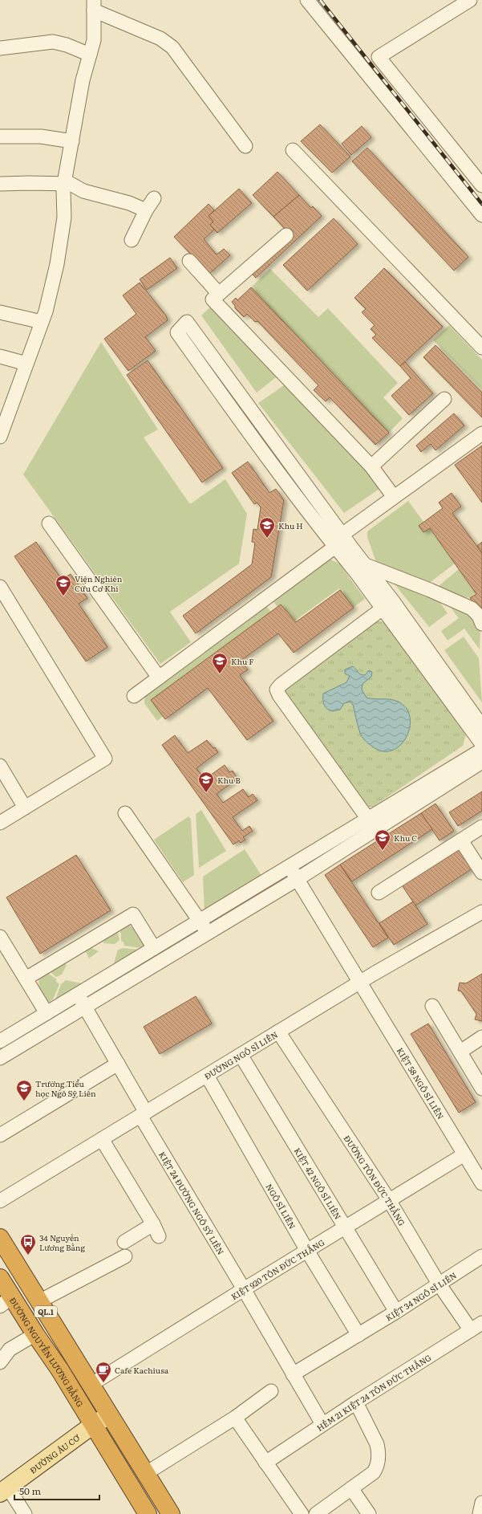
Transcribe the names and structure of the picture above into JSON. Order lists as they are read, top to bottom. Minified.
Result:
{"streets":{"highway":["QL.1","ĐƯỜNG NGUYỄN LƯƠNG BẰNG"],"main road":["ĐƯỜNG ÂU CƠ"],"street":["ĐƯỜNG NGÔ SĨ LIÊN","KIỆT 58 NGÔ SĨ LIÊN","ĐƯỜNG TÔN ĐỨC THẮNG","KIỆT 42 NGÔ SĨ LIÊN","KIỆT 24 ĐƯỜNG NGÔ SỸ LIÊN","NGÔ SĨ LIÊN","KIỆT 920 TÔN ĐỨC THẮNG","KIỆT 34 NGÔ SĨ LIÊN","HẺM 21 KIỆT 24 TÔN ĐỨC THẮNG"]},"crossings":[["ĐƯỜNG NGÔ SĨ LIÊN","KIỆT 58 NGÔ SĨ LIÊN"],["ĐƯỜNG NGÔ SĨ LIÊN","ĐƯỜNG TÔN ĐỨC THẮNG"],["ĐƯỜNG NGÔ SĨ LIÊN","KIỆT 42 NGÔ SĨ LIÊN"],["ĐƯỜNG NGÔ SĨ LIÊN","KIỆT 24 ĐƯỜNG NGÔ SỸ LIÊN"],["ĐƯỜNG NGÔ SĨ LIÊN","NGÔ SĨ LIÊN"],["KIỆT 58 NGÔ SĨ LIÊN","KIỆT 920 TÔN ĐỨC THẮNG"],["ĐƯỜNG TÔN ĐỨC THẮNG","KIỆT 920 TÔN ĐỨC THẮNG"],["ĐƯỜNG TÔN ĐỨC THẮNG","KIỆT 34 NGÔ SĨ LIÊN"],["ĐƯỜNG TÔN ĐỨC THẮNG","HẺM 21 KIỆT 24 TÔN ĐỨC THẮNG"],["KIỆT 42 NGÔ SĨ LIÊN","KIỆT 920 TÔN ĐỨC THẮNG"],["KIỆT 42 NGÔ SĨ LIÊN","KIỆT 34 NGÔ SĨ LIÊN"],["KIỆT 24 ĐƯỜNG NGÔ SỸ LIÊN","KIỆT 920 TÔN ĐỨC THẮNG"],["KIỆT 24 ĐƯỜNG NGÔ SỸ LIÊN","KIỆT 34 NGÔ SĨ LIÊN"],["KIỆT 24 ĐƯỜNG NGÔ SỸ LIÊN","HẺM 21 KIỆT 24 TÔN ĐỨC THẮNG"],["NGÔ SĨ LIÊN","KIỆT 920 TÔN ĐỨC THẮNG"],["NGÔ SĨ LIÊN","KIỆT 34 NGÔ SĨ LIÊN"],["KIỆT 920 TÔN ĐỨC THẮNG","QL.1"],["QL.1","ĐƯỜNG NGUYỄN LƯƠNG BẰNG"],["QL.1","ĐƯỜNG ÂU CƠ"],["ĐƯỜNG NGUYỄN LƯƠNG BẰNG","ĐƯỜNG ÂU CƠ"]],"places":{"school or university":["Khu H","Viện Nghiên Cứu Cơ Khí","Khu F","Khu B","Khu C","Trường Tiểu học Ngô Sỹ Liên"],"bus stop":["34 Nguyễn Lương Bằng"],"cafe":["Cafe Kachiusa"]},"scale_bar":"50 m"}
